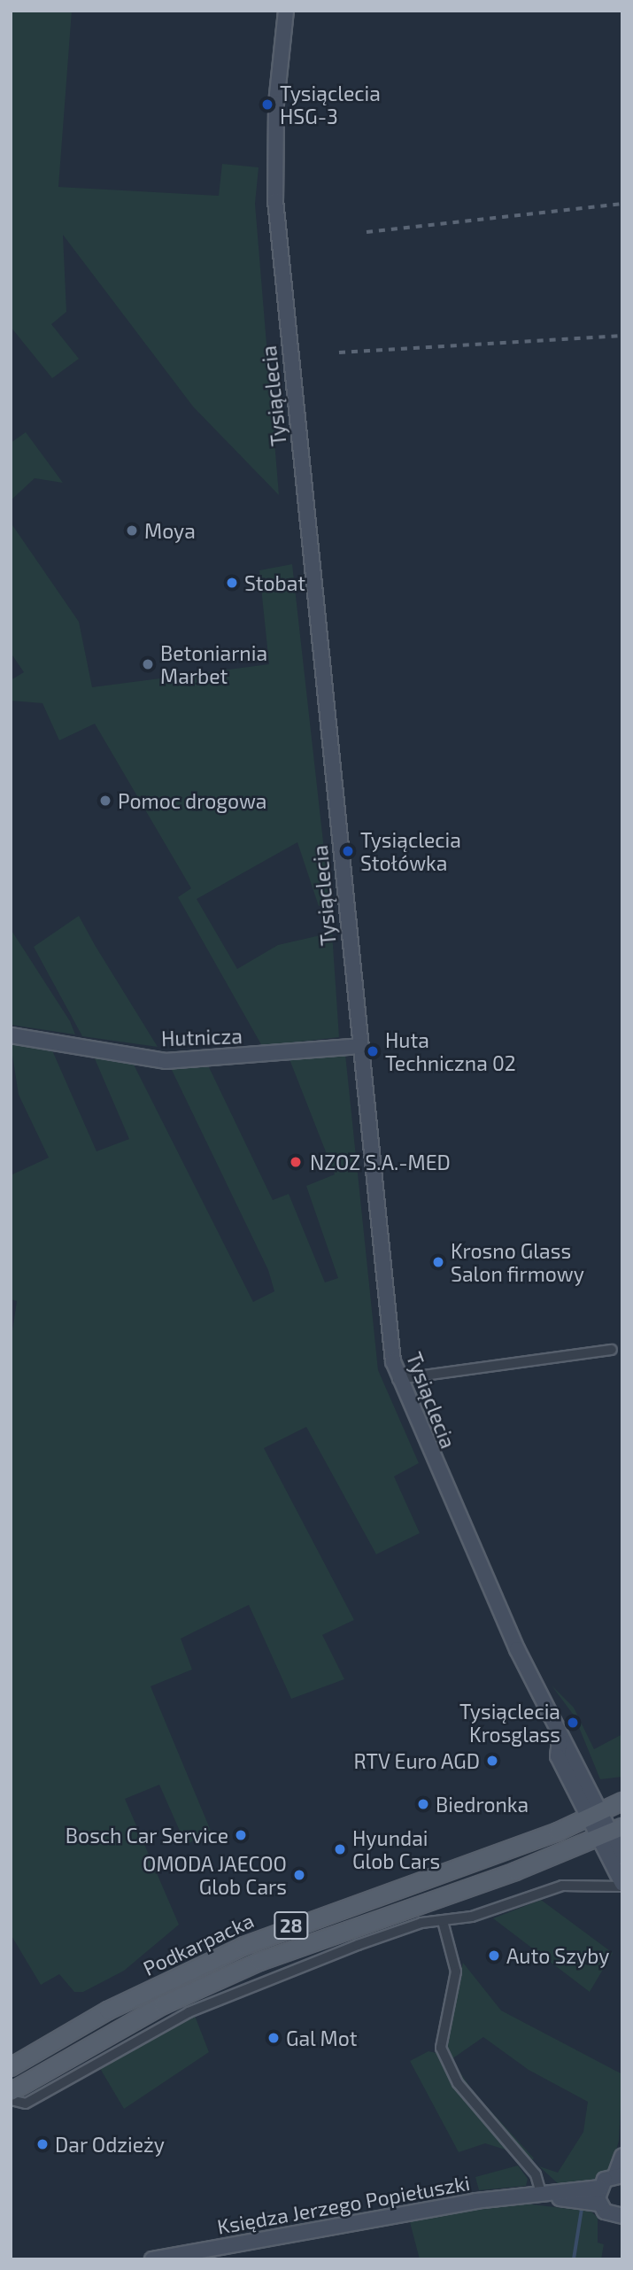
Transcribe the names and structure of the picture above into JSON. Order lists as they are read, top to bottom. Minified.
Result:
{"streets":{"main road":["28","Podkarpacka"],"street":["Tysiąclecia","Hutnicza","Księdza Jerzego Popiełuszki"]},"crossings":[["Tysiąclecia","Hutnicza"],["Tysiąclecia","Podkarpacka"]],"places":["Tysiąclecia HSG-3","Moya","Stobat","Betoniarnia Marbet","Pomoc drogowa","Tysiąclecia Stołówka","Huta Techniczna 02","NZOZ S.A.-MED","Krosno Glass Salon firmowy","Tysiąclecia Krosglass","RTV Euro AGD","Biedronka","Bosch Car Service","Hyundai Glob Cars","OMODA JAECOO Glob Cars","Auto Szyby","Gal Mot","Dar Odzieży"]}
